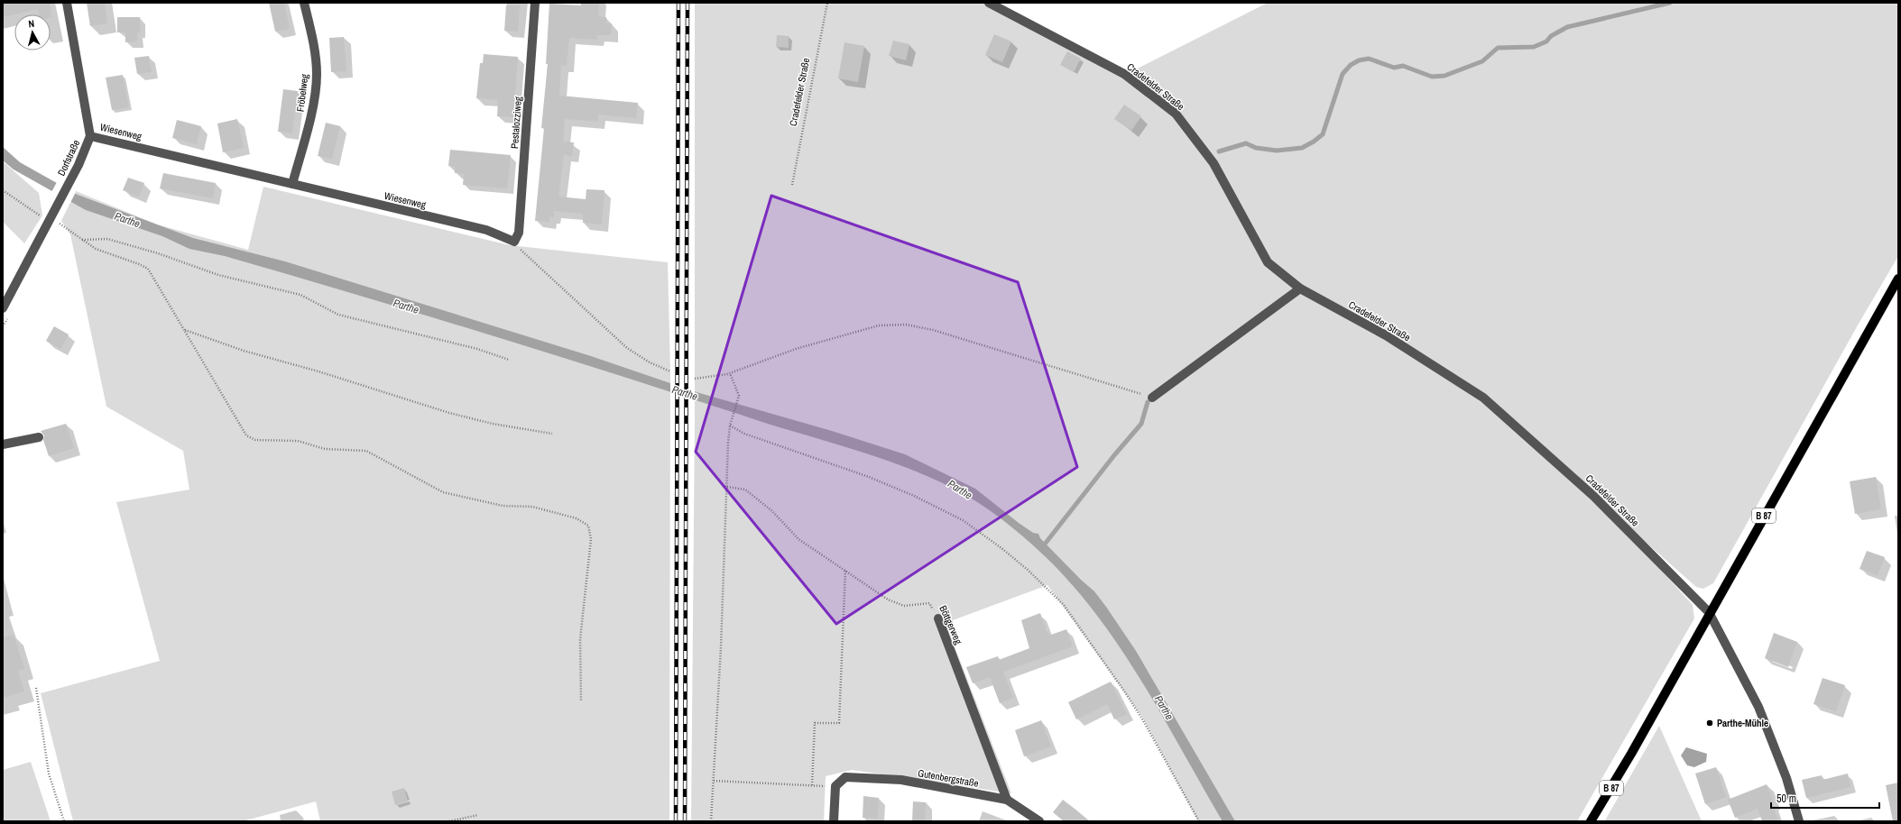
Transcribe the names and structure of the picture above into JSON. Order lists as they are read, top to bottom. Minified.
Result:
{"streets":{"main road":["B 87"],"street":["Cradefelder Straße","Fröbelweg","Pestalozziweg","Wiesenweg","Dorfstraße","Böttgerweg","Gutenbergstraße"]},"crossings":[["Cradefelder Straße","B 87"],["Fröbelweg","Wiesenweg"],["Pestalozziweg","Wiesenweg"],["Wiesenweg","Dorfstraße"],["Böttgerweg","Gutenbergstraße"]],"water":["Parthe"],"places":["Parthe-Mühle"],"scale_bar":"50 m","north":"top"}
